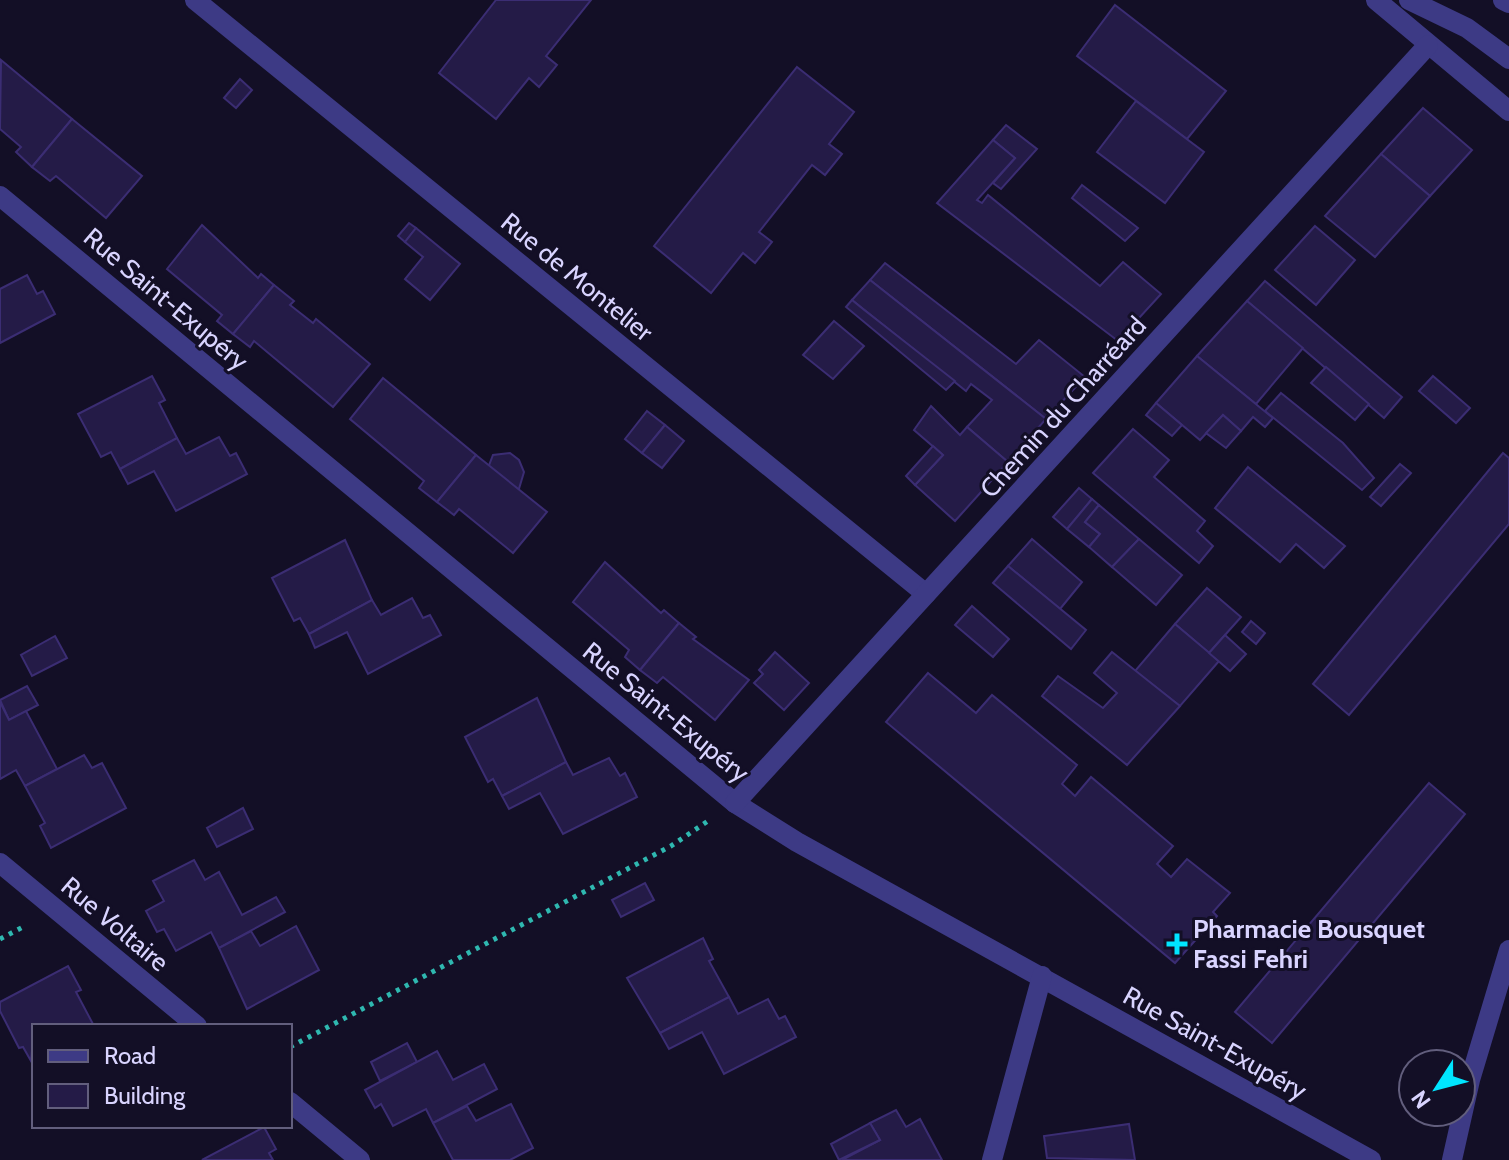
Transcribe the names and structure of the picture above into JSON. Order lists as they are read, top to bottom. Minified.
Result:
{"streets":{"street":["Rue de Montelier","Rue Saint-Exupéry","Chemin du Charréard","Rue Voltaire"]},"crossings":[["Rue de Montelier","Chemin du Charréard"],["Rue Saint-Exupéry","Chemin du Charréard"]],"places":{"health":["Pharmacie Bousquet Fassi Fehri"]},"legend":["Road","Building"],"north":"bottom left"}
